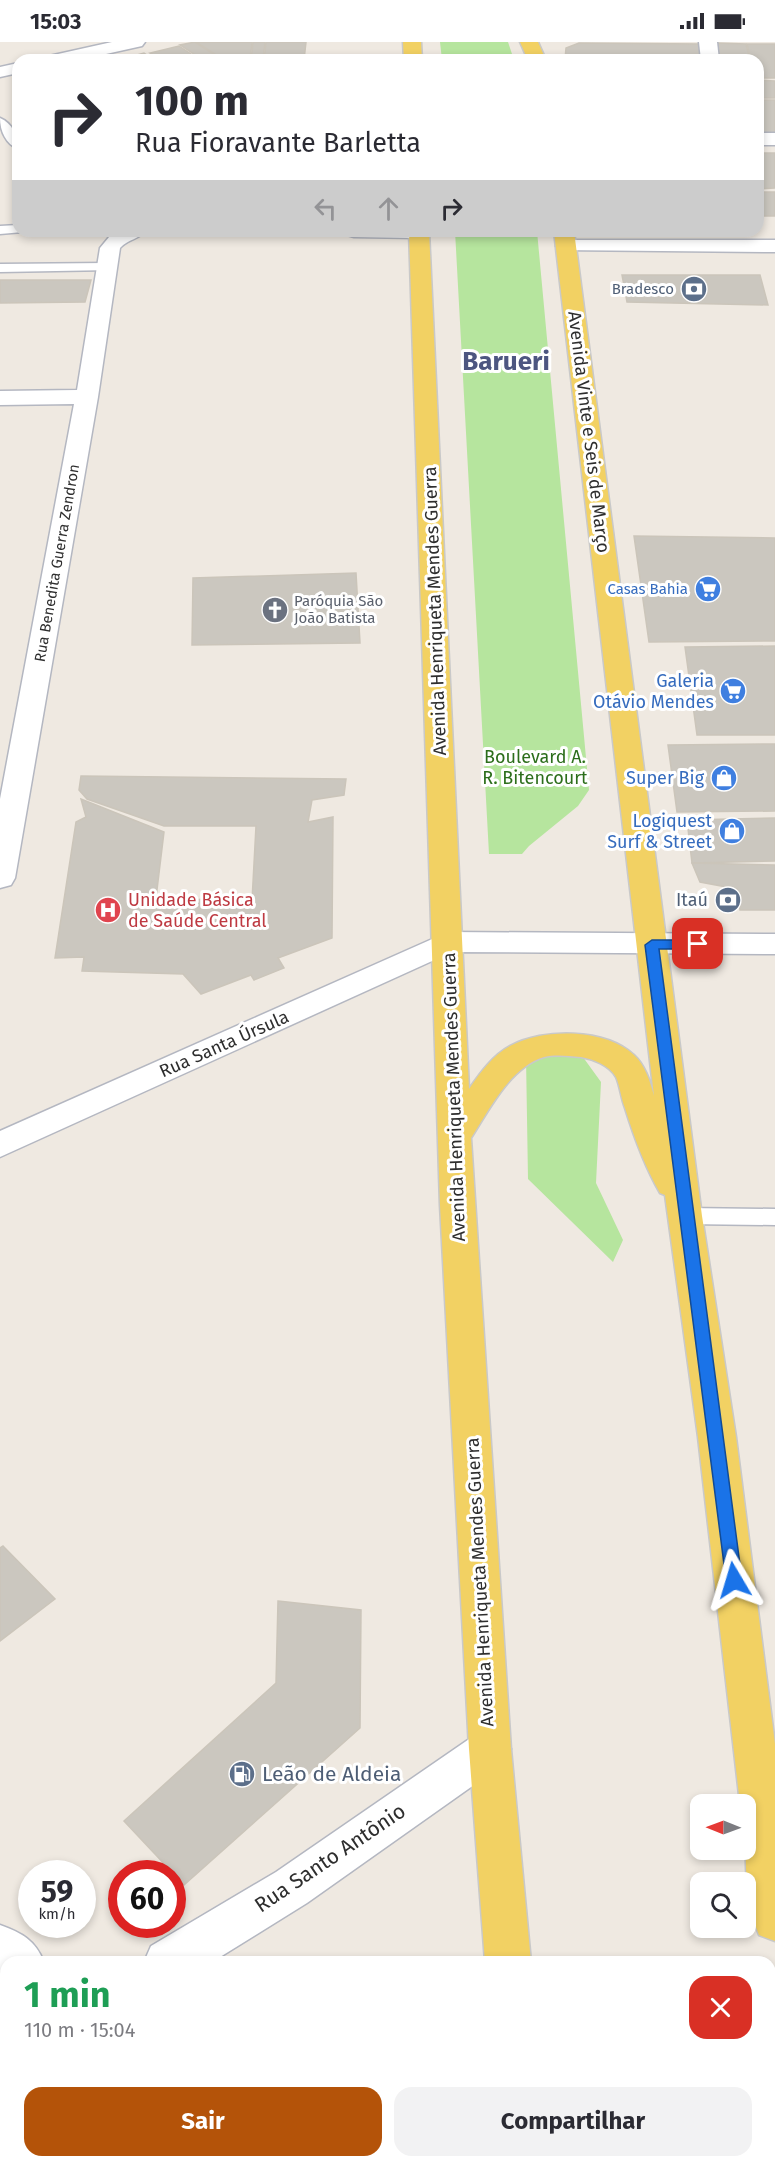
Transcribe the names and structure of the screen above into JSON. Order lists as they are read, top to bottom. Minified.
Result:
{"streets":{"main road":["Avenida Vinte e Seis de Março","Avenida Henriqueta Mendes Guerra"],"street":["Rua Benedita Guerra Zendron","Rua Santa Úrsula","Rua Santo Antônio"]},"crossings":[["Avenida Henriqueta Mendes Guerra","Rua Santa Úrsula"],["Avenida Henriqueta Mendes Guerra","Rua Santo Antônio"]],"districts":["Barueri"],"parks":["Boulevard A. R. Bitencourt"],"places":{"bank":["Bradesco","Itaú"],"supermarket":["Casas Bahia","Galeria Otávio Mendes"],"church":["Paróquia São João Batista"],"shop":["Super Big","Logiquest Surf & Street"],"hospital":["Unidade Básica de Saúde Central"],"fuel station":["Leão de Aldeia"]},"north":"left","page":{"status":"15:03","turn":["100 m","Rua Fioravante Barletta"],"speed":"59 km/h","limit":"60","heading":["1 min","110 m · 15:04"],"buttons":["Sair","Compartilhar"]}}
